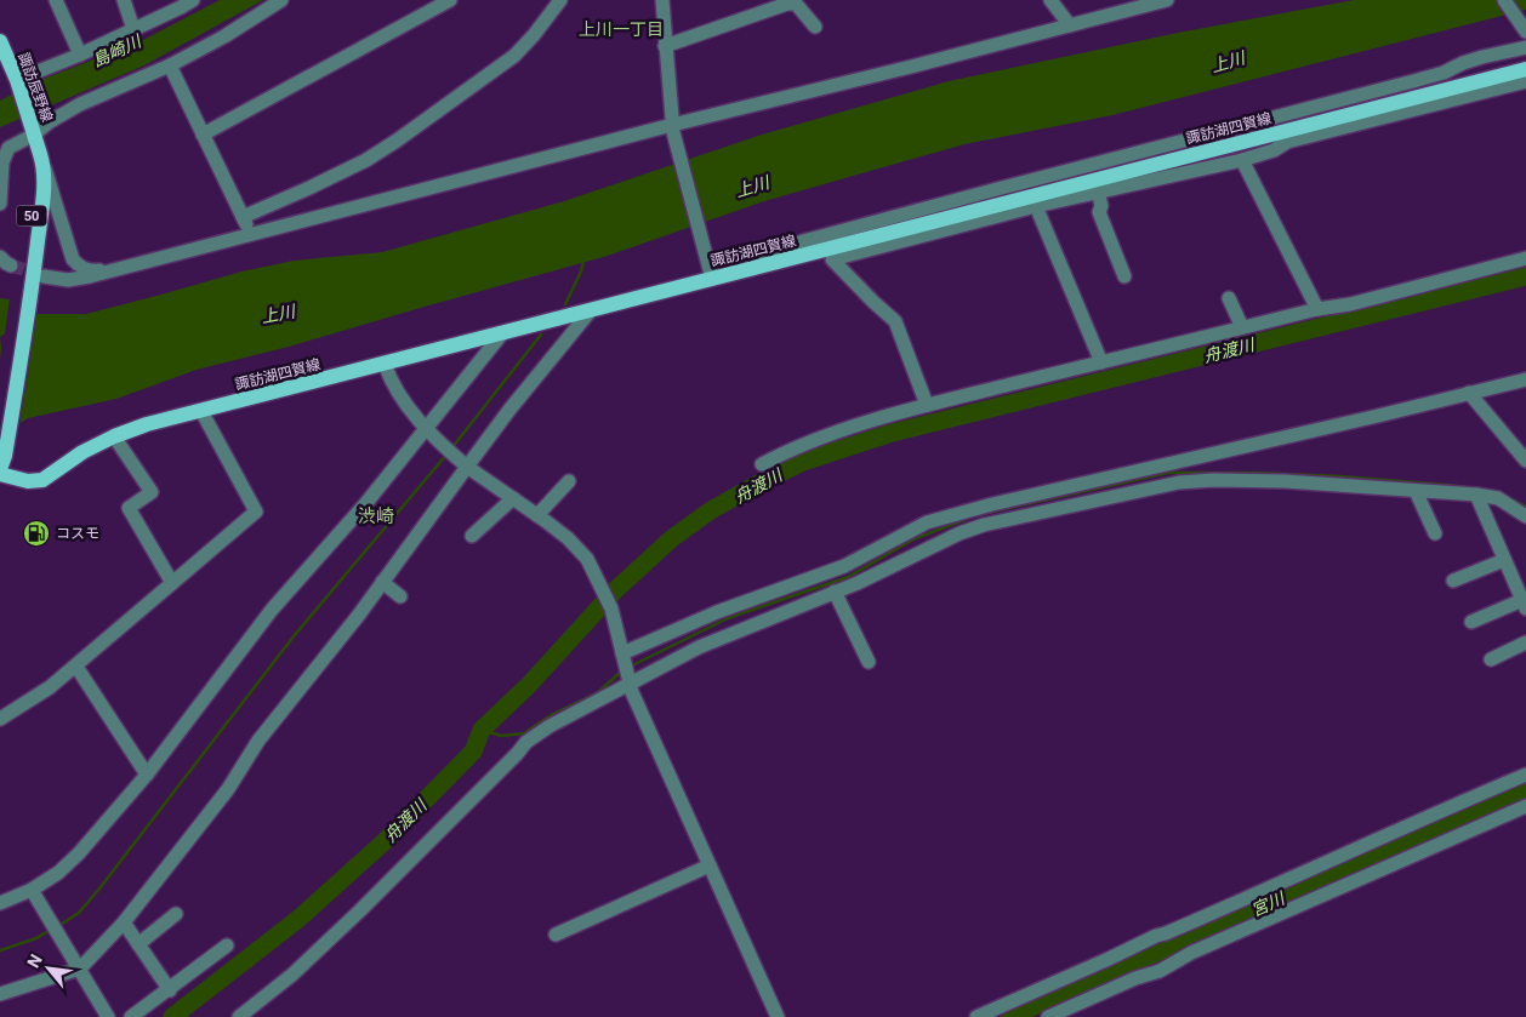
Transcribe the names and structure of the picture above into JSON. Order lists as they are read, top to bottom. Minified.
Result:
{"streets":{"main road":["諏訪辰野線","諏訪湖四賀線","50"]},"crossings":[["諏訪辰野線","諏訪湖四賀線"]],"districts":["上川一丁目","渋崎"],"water":["島崎川","上川","舟渡川","宮川"],"places":{"fuel station":["コスモ"]},"north":"top left"}
